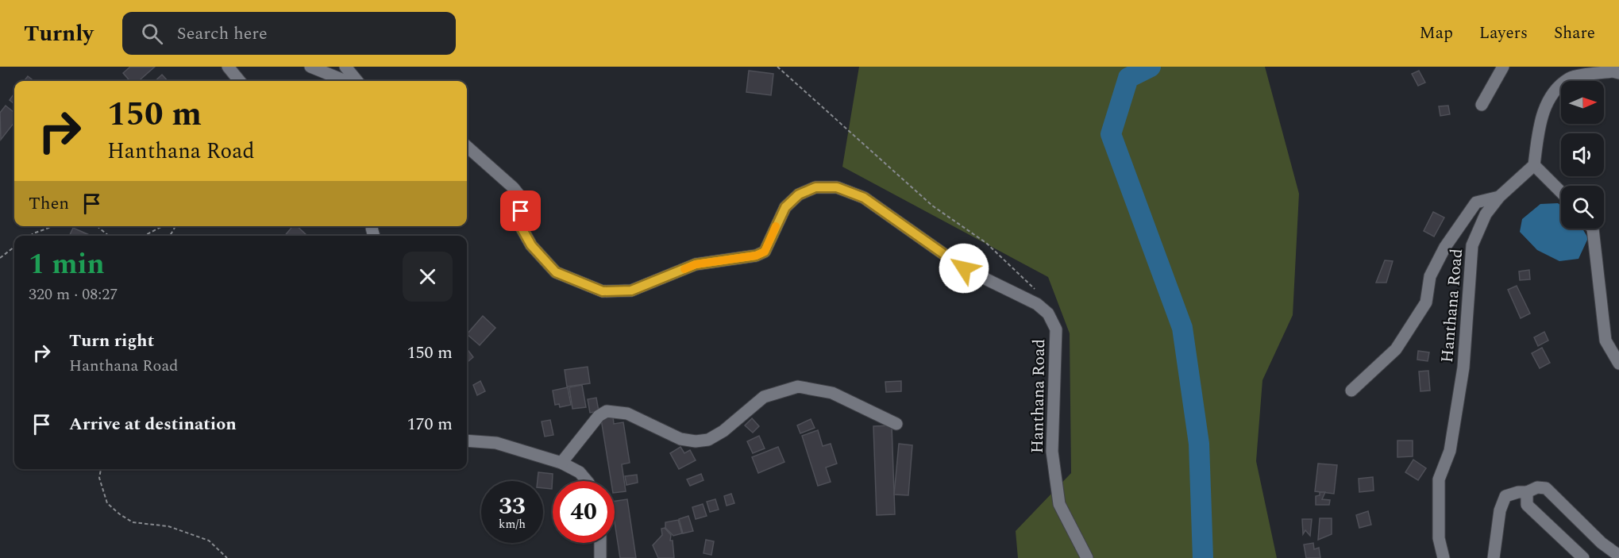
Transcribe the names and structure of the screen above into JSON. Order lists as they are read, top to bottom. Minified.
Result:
{"streets":{"street":["Hanthana Road"]},"north":"right","page":{"header":"Turnly","search":"Search here","nav":["Map","Layers","Share"],"turn":["150 m","Hanthana Road"],"then":"Then","heading":["1 min","320 m · 08:27"],"list":[{"name":"Turn right","note":"Hanthana Road","value":"150 m"},{"name":"Arrive at destination","value":"170 m"}],"speed":"33 km/h","limit":"40"}}
